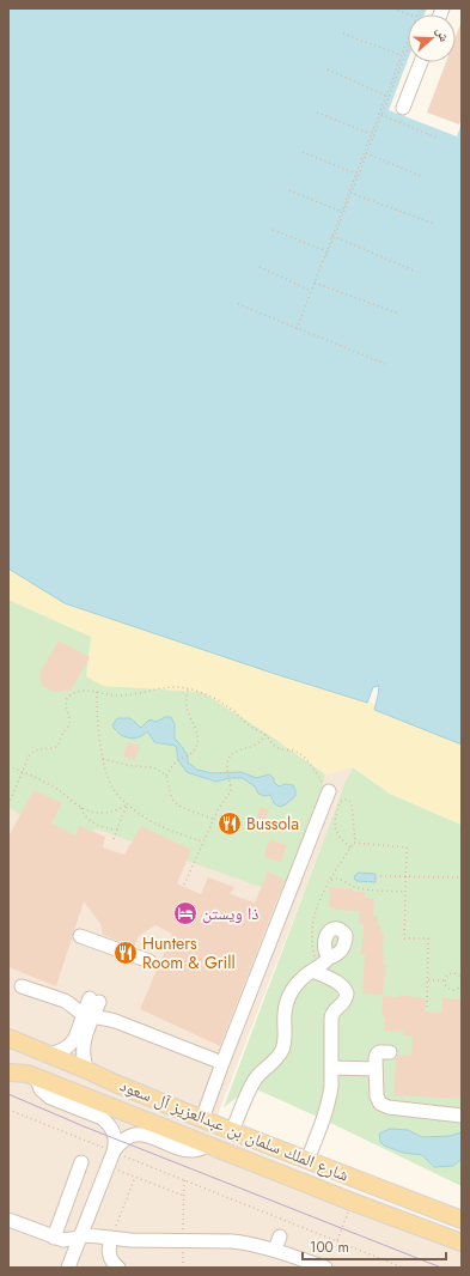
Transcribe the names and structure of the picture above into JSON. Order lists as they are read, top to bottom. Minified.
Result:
{"streets":{"main road":["شارع الملك سلمان بن عبدالعزيز آل سعود"]},"places":{"restaurant":["Bussola","Hunters Room & Grill"],"hotel":["ذا ويستن"]},"scale_bar":"100 m","north":"right"}
